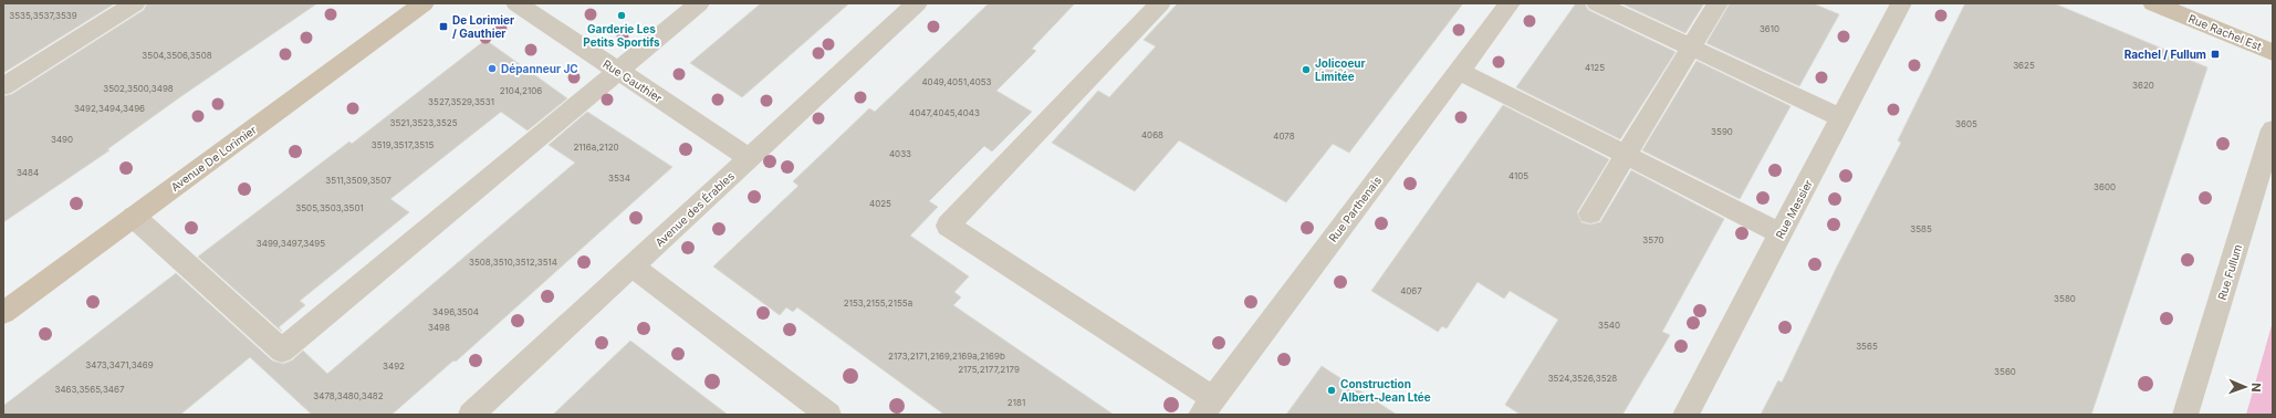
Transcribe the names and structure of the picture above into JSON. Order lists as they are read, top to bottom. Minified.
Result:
{"streets":{"main road":["Rue Rachel Est","Avenue De Lorimier"],"street":["Rue Gauthier","Avenue des Érables","Rue Parthenais","Rue Messier","Rue Fullum"]},"crossings":[["Rue Gauthier","Avenue des Érables"]],"places":{"other":["Garderie Les Petits Sportifs","Dépanneur JC","Jolicoeur Limitée","Construction Albert-Jean Ltée"],"transit":["De Lorimier / Gauthier","Rachel / Fullum"]},"house_numbers":["3535,3537,3539","3610","3504,3506,3508","3625","4125","4049,4051,4053","3620","3502,3500,3498","2104,2106","3527,3529,3531","3492,3494,3496","4047,4045,4043","3521,3523,3525","3605","3590","4068","4078","3490","3519,3517,3515","2116a,2120","4033","3484","4105","3534","3511,3509,3507","3600","4025","3505,3503,3501","3585","3570","3499,3497,3495","3508,3510,3512,3514","4067","3580","2153,2155,2155a","3496,3504","3540","3498","3565","2173,2171,2169,2169a,2169b","3473,3471,3469","3492","2175,2177,2179","3560","3524,3526,3528","3463,3565,3467","3478,3480,3482","2181"],"north":"right"}
